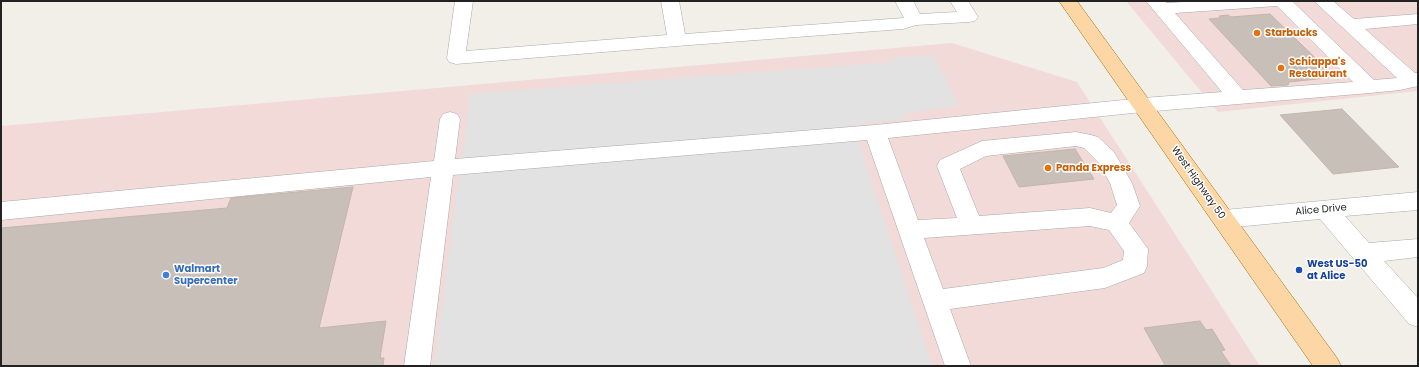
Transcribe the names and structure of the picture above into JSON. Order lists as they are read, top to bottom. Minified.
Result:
{"streets":{"main road":["West Highway 50"],"street":["Alice Drive"]},"crossings":[["West Highway 50","Alice Drive"]],"places":["Starbucks","Schiappa's Restaurant","Panda Express","West US-50 at Alice","Walmart Supercenter"]}
